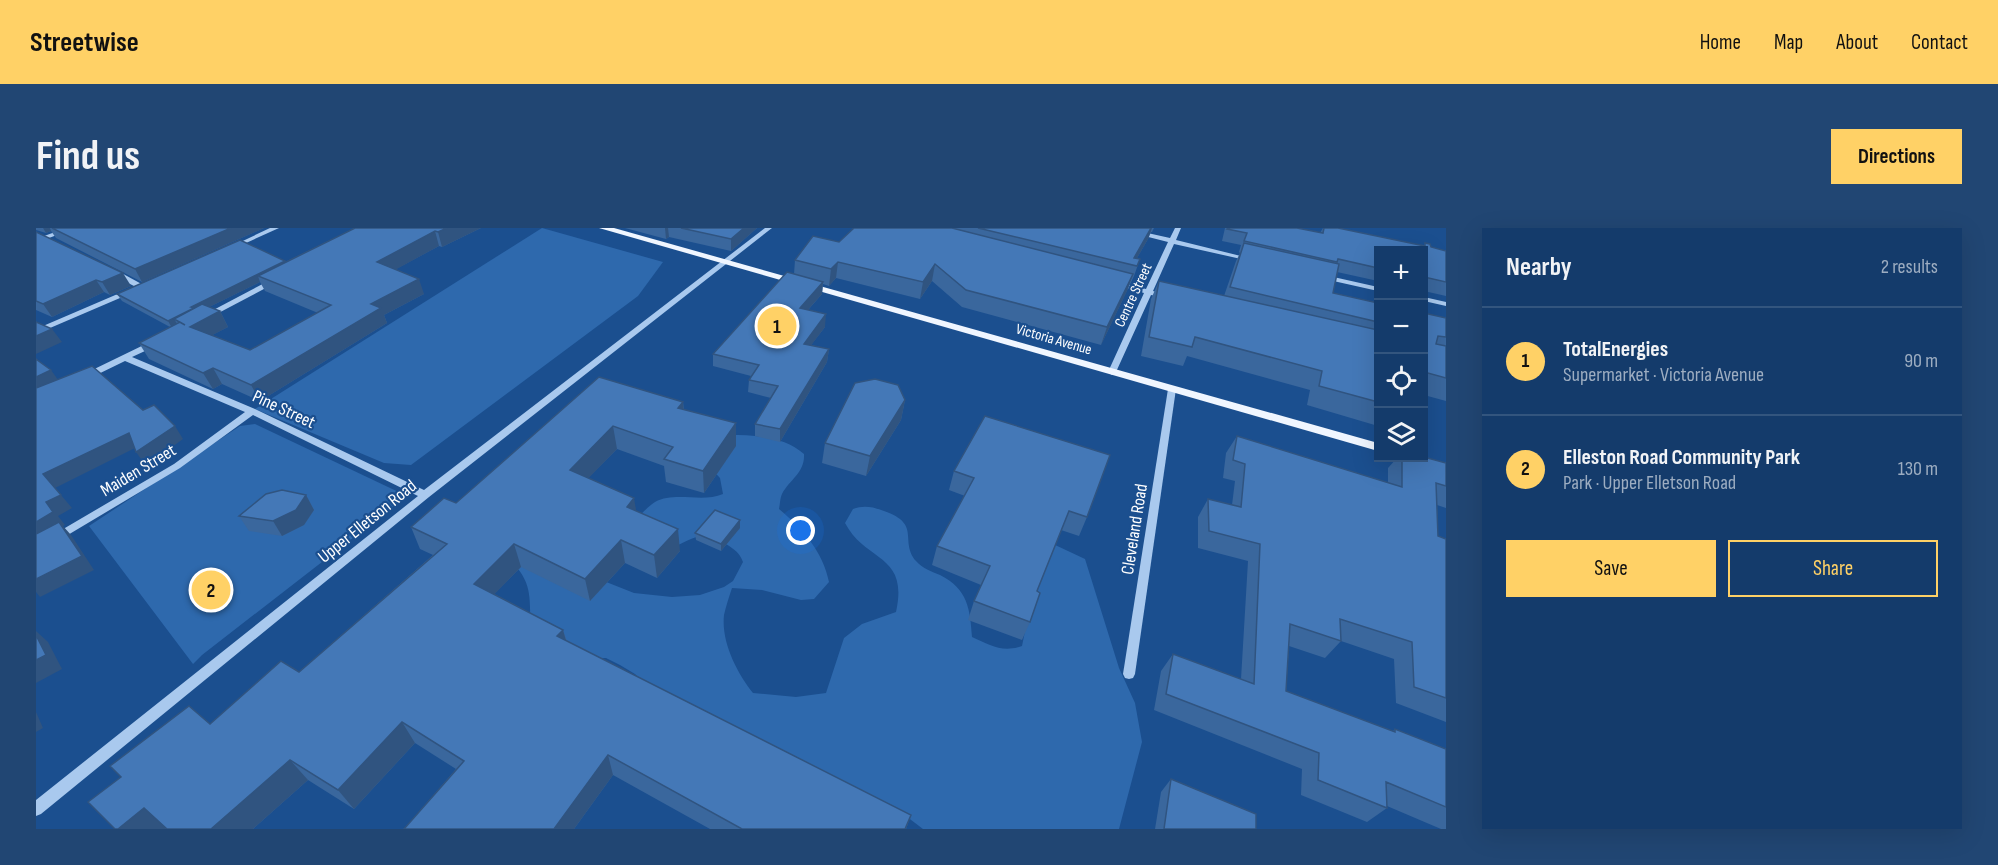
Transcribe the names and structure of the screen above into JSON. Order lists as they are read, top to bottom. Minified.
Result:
{"streets":{"main road":["Victoria Avenue"],"street":["Centre Street","Pine Street","Maiden Street","Upper Elletson Road","Cleveland Road"]},"crossings":[["Centre Street","Victoria Avenue"],["Victoria Avenue","Upper Elletson Road"],["Victoria Avenue","Cleveland Road"],["Pine Street","Maiden Street"],["Pine Street","Upper Elletson Road"]],"page":{"header":"Streetwise","nav":["Home","Map","About","Contact"],"buttons":["Directions",["Save","Share"]],"title":"Find us","heading":["Nearby","2 results"],"map_buttons":["+","−"],"pins":["1","2"],"list":[{"mark":"1","name":"TotalEnergies","note":"Supermarket · Victoria Avenue","value":"90 m"},{"mark":"2","name":"Elleston Road Community Park","note":"Park · Upper Elletson Road","value":"130 m"}]}}
